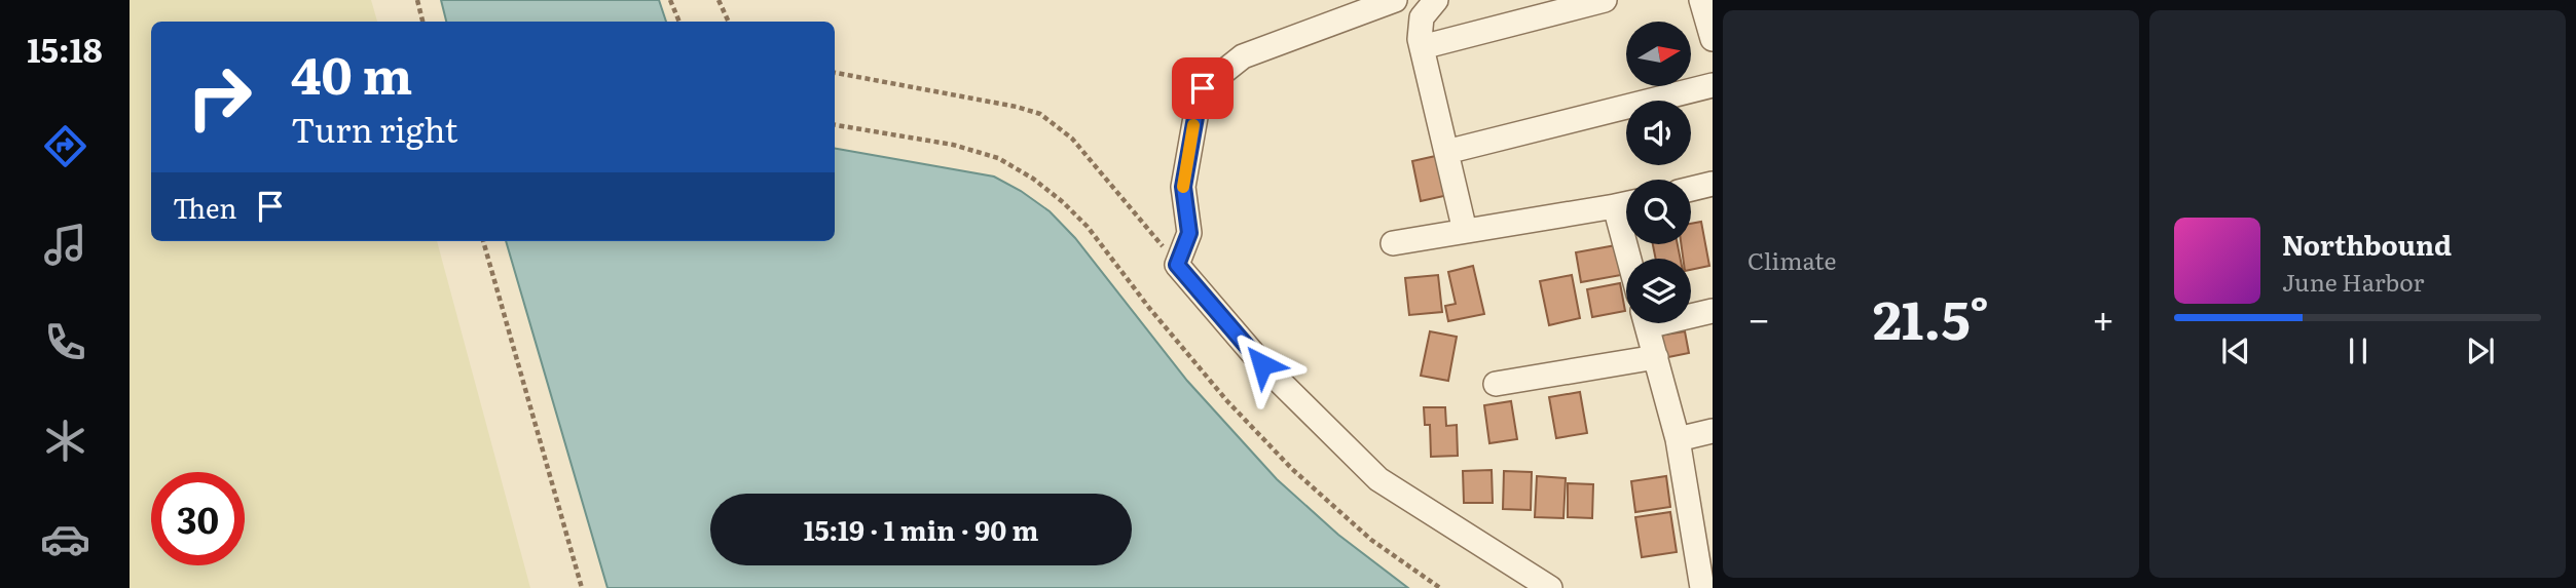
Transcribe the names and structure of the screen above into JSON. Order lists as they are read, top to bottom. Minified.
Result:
{"north":"right","page":{"tabs":"15:18","tile":"Climate","turn":["40 m","Turn right"],"then":"Then","song":["Northbound","June Harbor"],"heat":["−","21.5°","+"],"limit":"30","trip":"15:19 · 1 min · 90 m"}}
